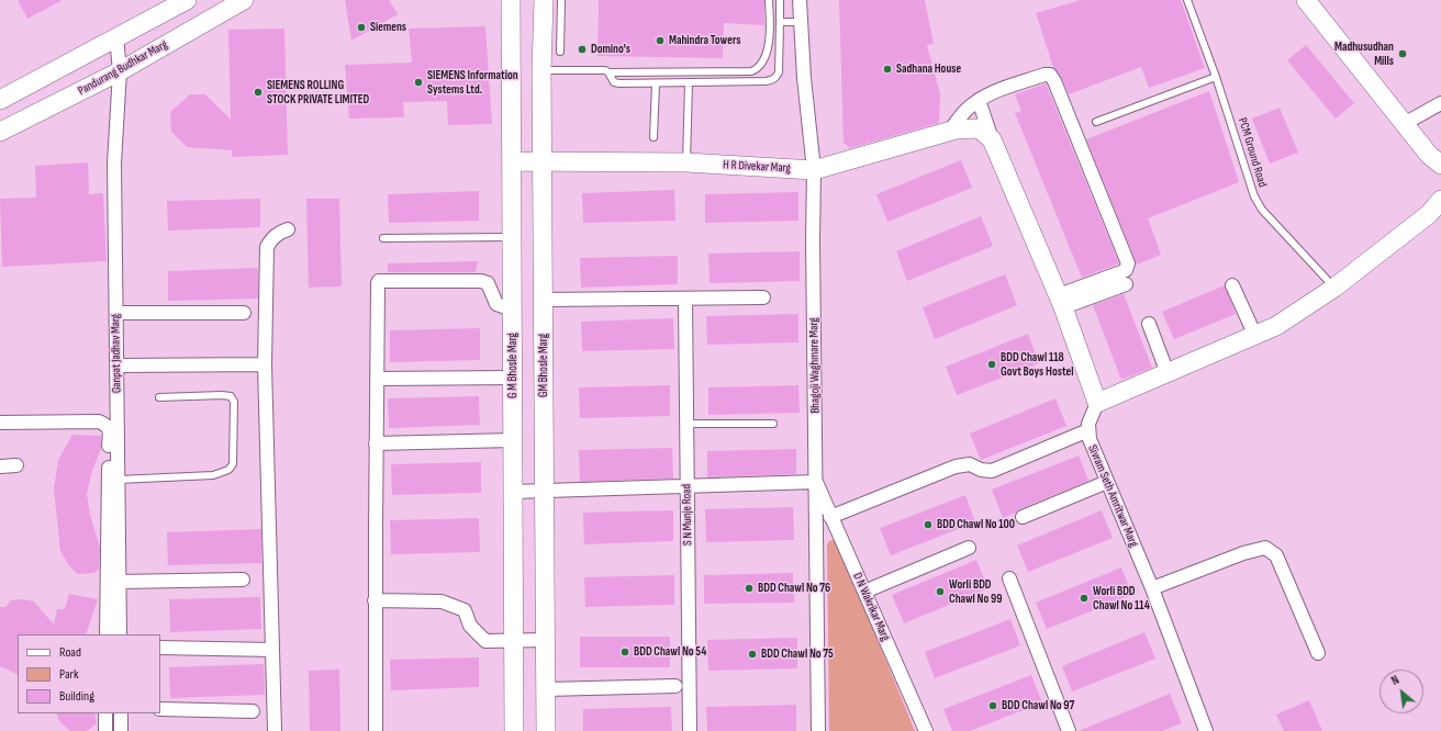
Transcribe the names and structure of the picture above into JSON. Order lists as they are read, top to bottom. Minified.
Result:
{"streets":{"main road":["Pandurang Budhkar Marg","H R Divekar Marg","G M Bhosle Marg","GM Bhosle Marg"],"street":["Ganpat Jadhav Marg","Bhagoji Waghmare Marg","Sivram Seth Amritwar Marg","S N Munje Road","D N Wakrikar Marg"],"lane":["PCM Ground Road"]},"crossings":[["Pandurang Budhkar Marg","Ganpat Jadhav Marg"],["H R Divekar Marg","G M Bhosle Marg"],["H R Divekar Marg","GM Bhosle Marg"],["H R Divekar Marg","Bhagoji Waghmare Marg"],["Bhagoji Waghmare Marg","D N Wakrikar Marg"]],"places":["Siemens","Mahindra Towers","Domino's","Madhusudhan Mills","Sadhana House","SIEMENS Information Systems Ltd.","SIEMENS ROLLING STOCK PRIVATE LIMITED","BDD Chawl 118 Govt Boys Hostel","BDD Chawl No 100","BDD Chawl No 76","Worli BDD Chawl No 99","Worli BDD Chawl No 114","BDD Chawl No 54","BDD Chawl No 75","BDD Chawl No 97"],"legend":["Road","Park","Building"],"north":"top left"}
